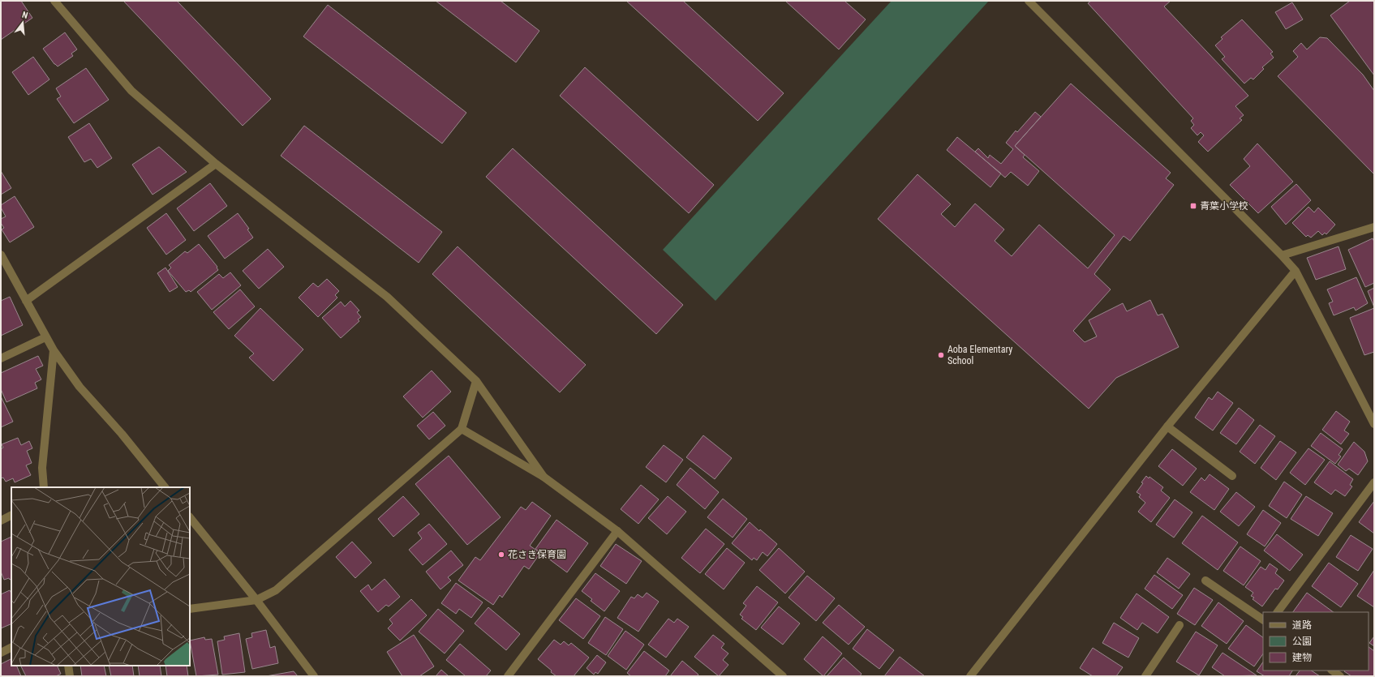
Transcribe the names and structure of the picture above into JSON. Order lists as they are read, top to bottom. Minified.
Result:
{"places":{"transit":["青葉小学校"],"other":["Aoba Elementary School","花さき保育園"]},"legend":["道路","公園","建物"],"north":"top"}
